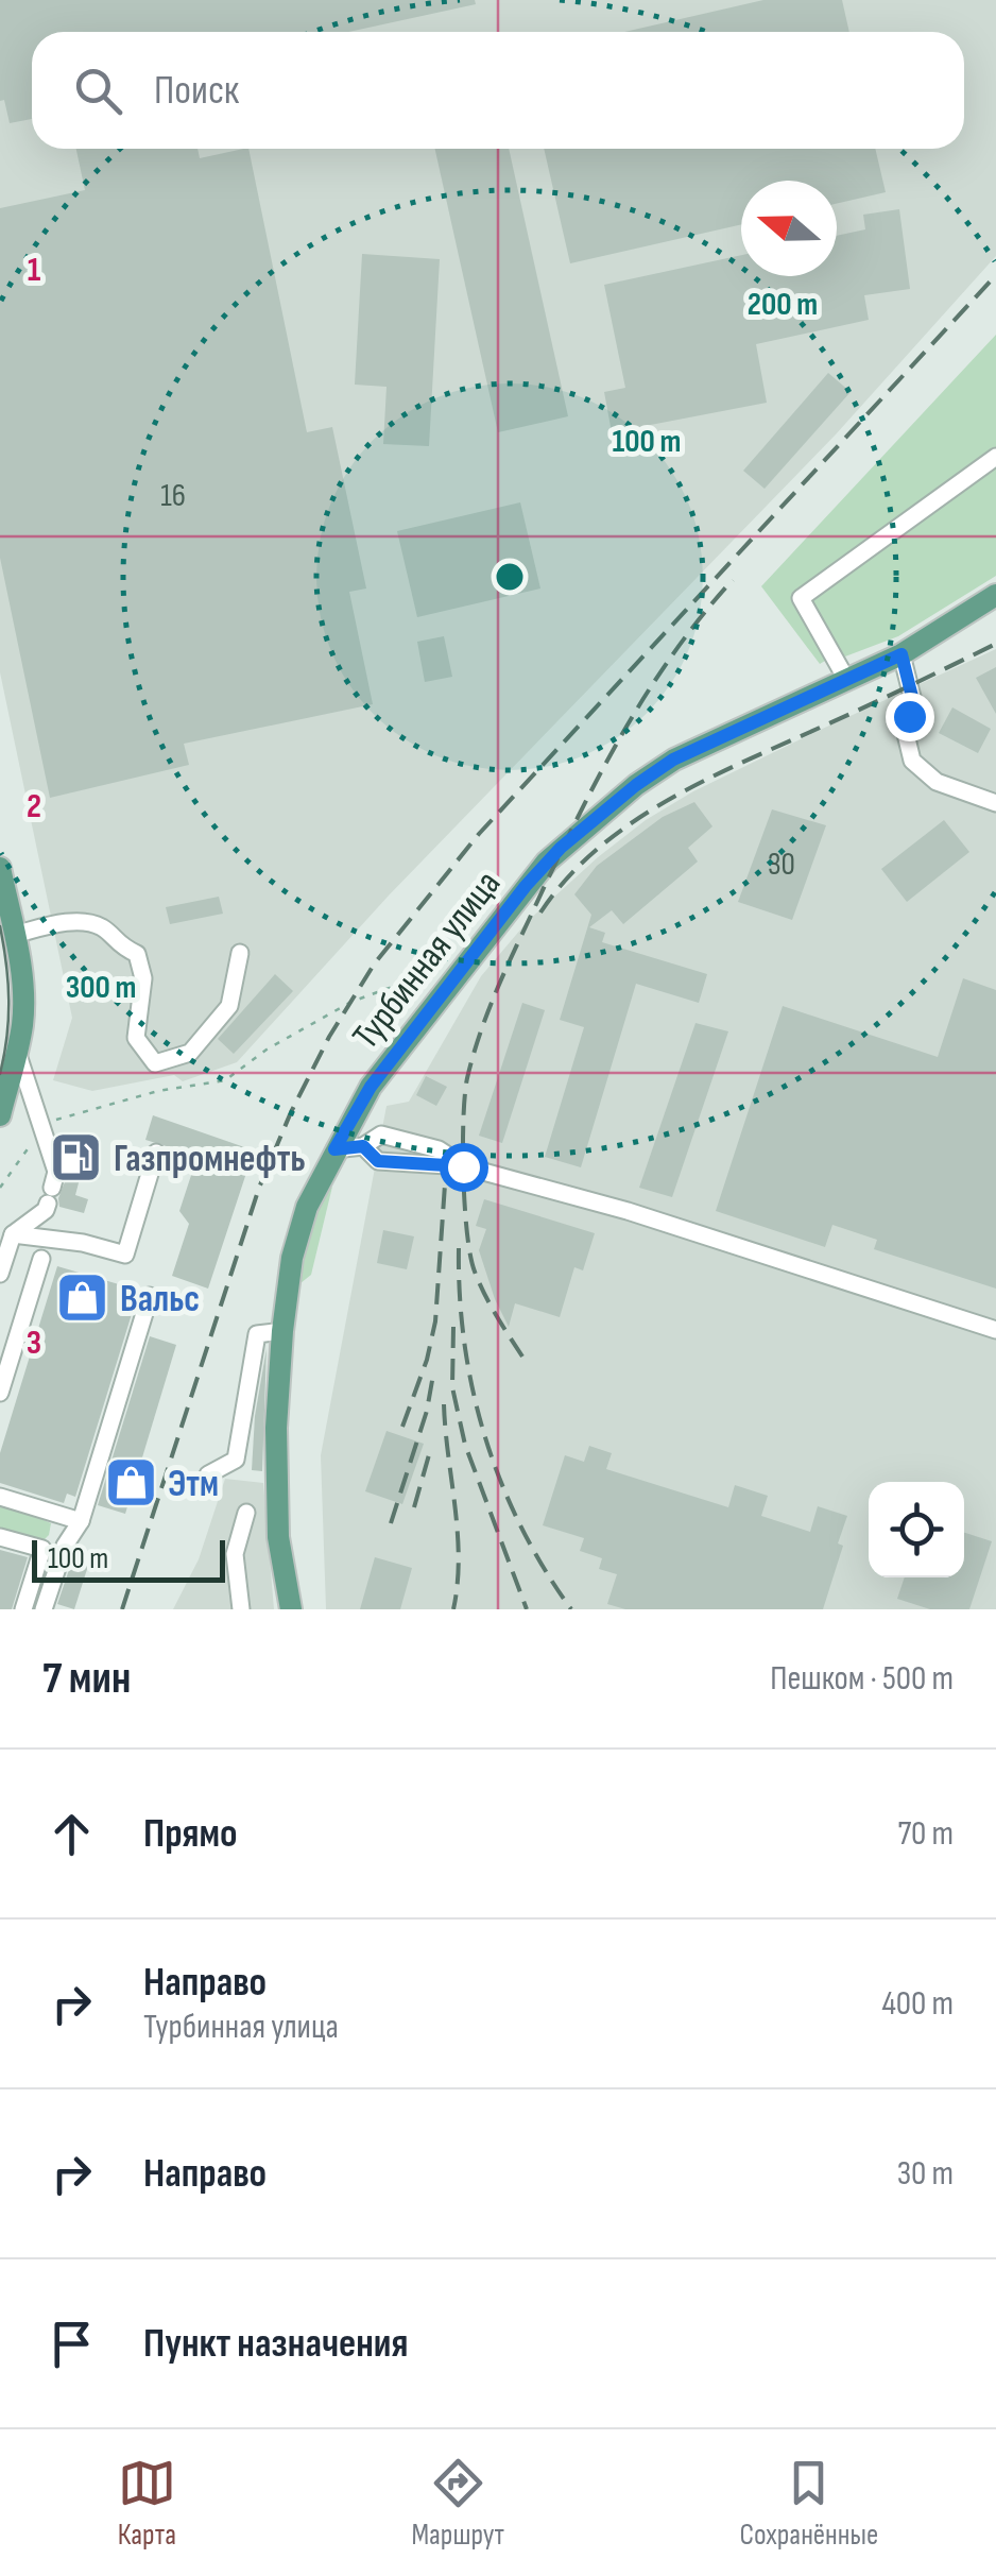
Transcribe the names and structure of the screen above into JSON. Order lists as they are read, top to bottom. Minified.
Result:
{"streets":{"main road":["Турбинная улица"]},"places":{"fuel station":["Газпромнефть"],"shop":["Вальс","Этм"]},"house_numbers":["16","30"],"scale_bar":"100 m","north":"left","page":{"search":"Поиск","scale":"100 m","heading":["7 мин","Пешком · 500 m"],"list":[["Прямо","70 m"],["Направо","Турбинная улица","400 m"],["Направо","30 m"],"Пункт назначения"],"nav":["Карта","Маршрут","Сохранённые"]},"grid":{"rows":["1","2","3"]},"rings":["200 m","100 m","300 m"]}
